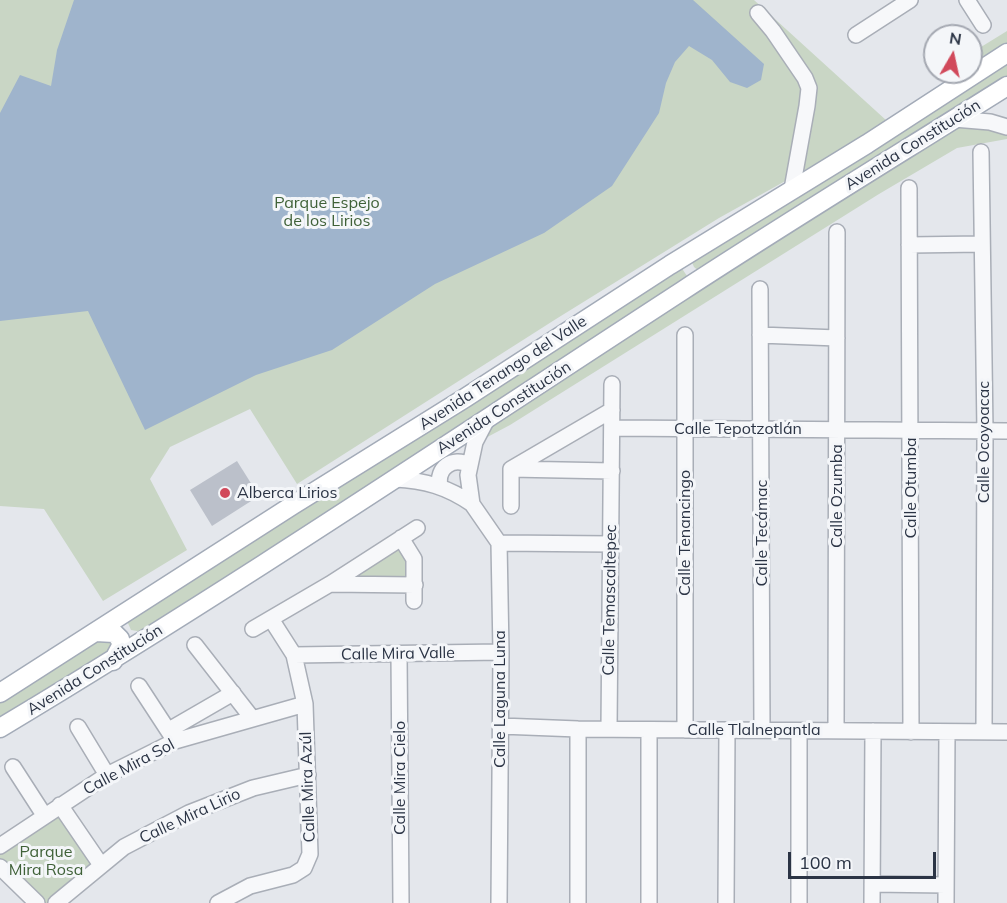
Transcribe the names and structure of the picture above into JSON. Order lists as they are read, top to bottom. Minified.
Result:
{"streets":{"main road":["Avenida Constitución","Avenida Tenango del Valle"],"street":["Calle Tepotzotlán","Calle Ocoyoacac","Calle Otumba","Calle Ozumba","Calle Tenancingo","Calle Tecámac","Calle Temascaltepec","Calle Mira Valle","Calle Laguna Luna","Calle Tlalnepantla","Calle Mira Sol","Calle Mira Cielo","Calle Mira Azúl","Calle Mira Lirio"]},"crossings":[["Calle Tepotzotlán","Calle Ocoyoacac"],["Calle Tepotzotlán","Calle Otumba"],["Calle Tepotzotlán","Calle Ozumba"],["Calle Tepotzotlán","Calle Tenancingo"],["Calle Tepotzotlán","Calle Tecámac"],["Calle Tepotzotlán","Calle Temascaltepec"],["Calle Ocoyoacac","Calle Tlalnepantla"],["Calle Otumba","Calle Tlalnepantla"],["Calle Ozumba","Calle Tlalnepantla"],["Calle Tenancingo","Calle Tlalnepantla"],["Calle Tecámac","Calle Tlalnepantla"],["Calle Temascaltepec","Calle Tlalnepantla"],["Calle Mira Valle","Calle Laguna Luna"],["Calle Mira Valle","Calle Mira Cielo"],["Calle Mira Valle","Calle Mira Azúl"],["Calle Laguna Luna","Calle Tlalnepantla"],["Calle Mira Sol","Calle Mira Azúl"],["Calle Mira Azúl","Calle Mira Lirio"]],"parks":["Parque Espejo de los Lirios","Parque Mira Rosa"],"places":["Alberca Lirios"],"scale_bar":"100 m","north":"top"}
